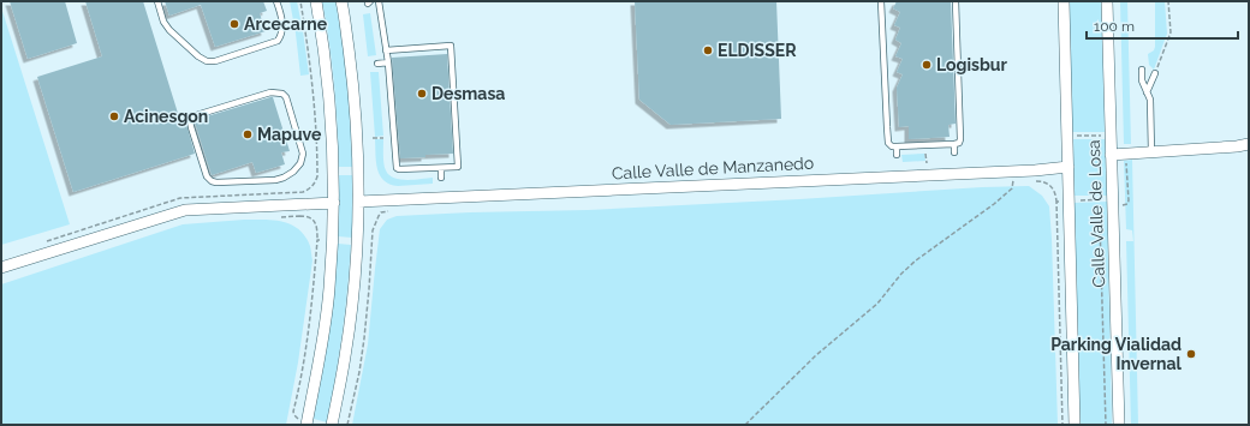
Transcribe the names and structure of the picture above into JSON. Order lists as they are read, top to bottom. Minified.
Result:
{"streets":{"street":["Calle Valle de Manzanedo","Calle Valle de Losa"]},"crossings":[["Calle Valle de Manzanedo","Calle Valle de Losa"]],"places":["Arcecarne","ELDISSER","Logisbur","Desmasa","Acinesgon","Mapuve","Parking Vialidad Invernal"],"scale_bar":"100 m"}
